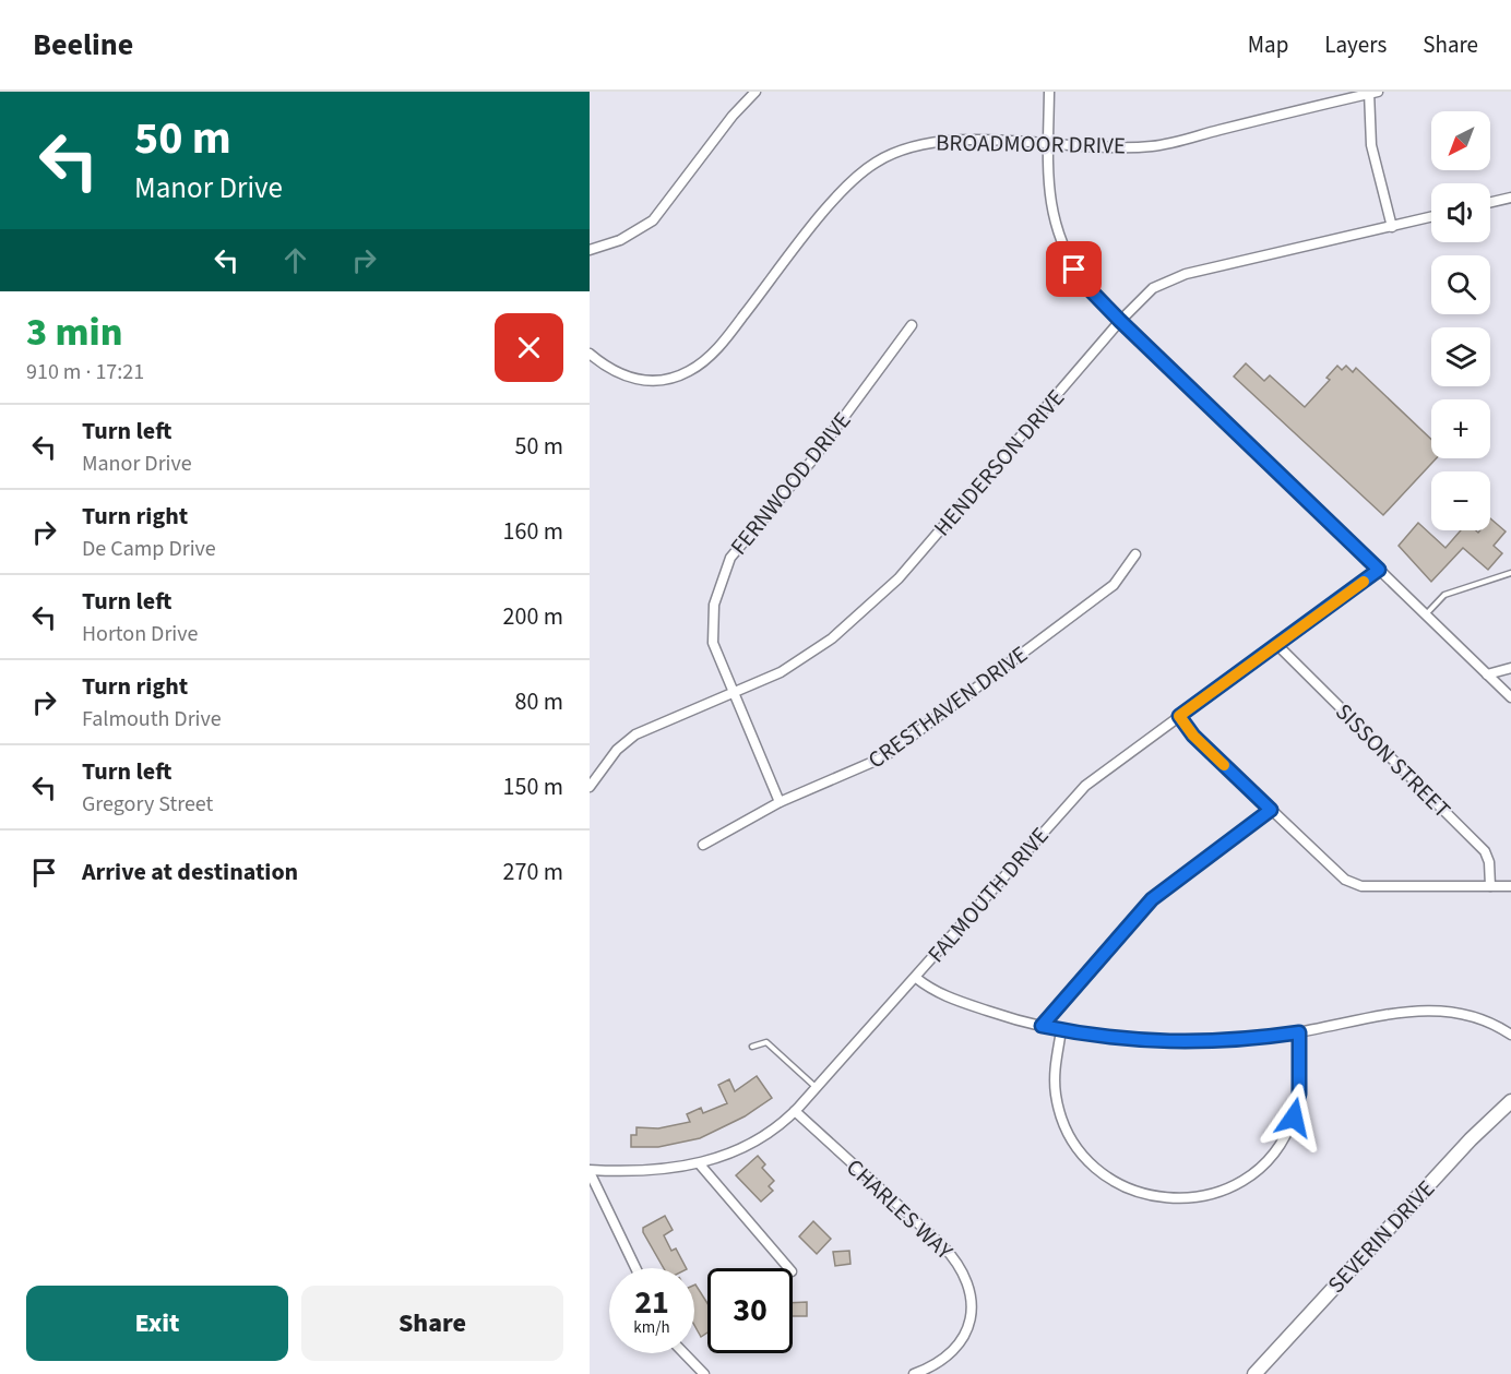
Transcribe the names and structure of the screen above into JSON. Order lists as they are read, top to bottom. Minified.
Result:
{"streets":{"street":["BROADMOOR DRIVE","HENDERSON DRIVE","FERNWOOD DRIVE","CRESTHAVEN DRIVE","SISSON STREET","FALMOUTH DRIVE","CHARLES WAY","SEVERIN DRIVE"]},"crossings":[["HENDERSON DRIVE","FERNWOOD DRIVE"],["FERNWOOD DRIVE","CRESTHAVEN DRIVE"],["SISSON STREET","FALMOUTH DRIVE"],["FALMOUTH DRIVE","CHARLES WAY"]],"north":"bottom left","page":{"header":"Beeline","nav":["Map","Layers","Share"],"turn":["50 m","Manor Drive"],"map_buttons":["+","−"],"heading":["3 min","910 m · 17:21"],"list":[{"name":"Turn left","note":"Manor Drive","value":"50 m"},{"name":"Turn right","note":"De Camp Drive","value":"160 m"},{"name":"Turn left","note":"Horton Drive","value":"200 m"},{"name":"Turn right","note":"Falmouth Drive","value":"80 m"},{"name":"Turn left","note":"Gregory Street","value":"150 m"},{"name":"Arrive at destination","value":"270 m"}],"speed":"21 km/h","limit":"30","buttons":["Exit","Share"]}}
